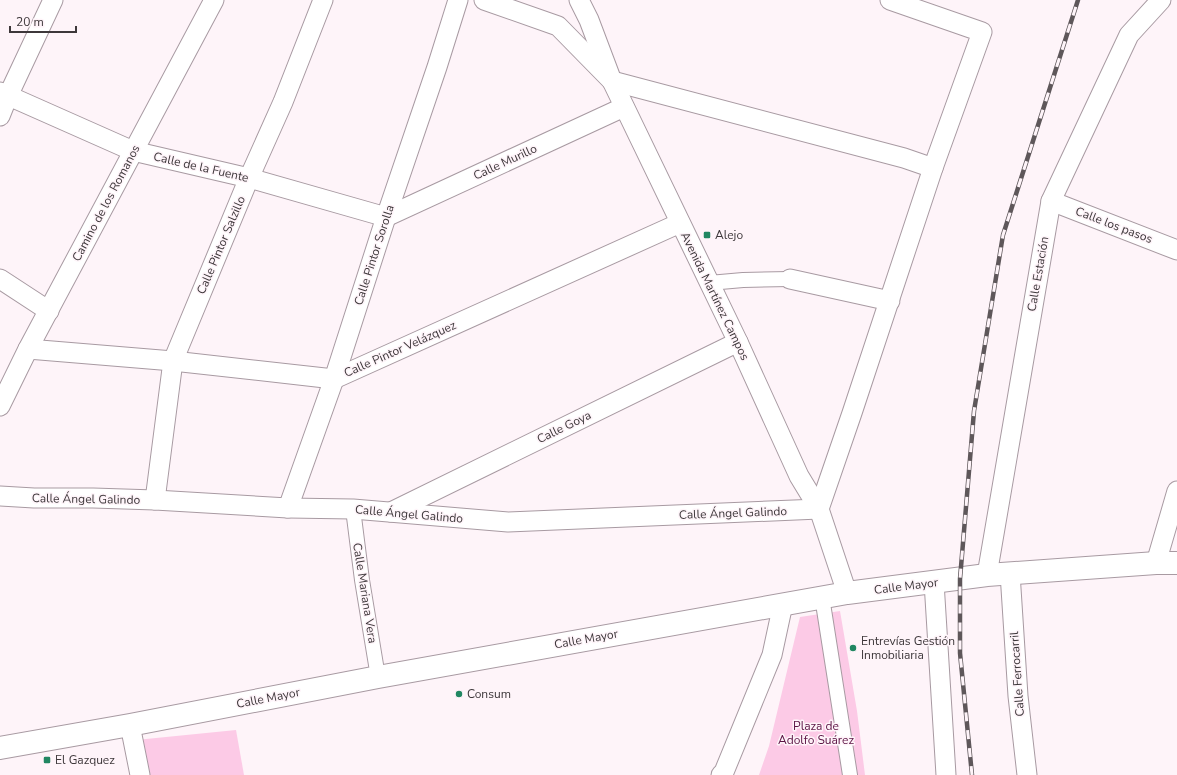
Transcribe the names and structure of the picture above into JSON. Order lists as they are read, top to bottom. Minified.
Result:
{"streets":{"main road":["Calle Mayor"],"street":["Calle Murillo","Calle de la Fuente","Camino de los Romanos","Calle los pasos","Calle Pintor Salzillo","Calle Pintor Sorolla","Calle Estación","Avenida Martínez Campos","Calle Pintor Velázquez","Calle Goya","Calle Ángel Galindo","Calle Mariana Vera","Calle Ferrocarril"]},"crossings":[["Calle Murillo","Calle de la Fuente"],["Calle Murillo","Calle Pintor Sorolla"],["Calle Murillo","Avenida Martínez Campos"],["Calle de la Fuente","Camino de los Romanos"],["Calle de la Fuente","Calle Pintor Salzillo"],["Calle de la Fuente","Calle Pintor Sorolla"],["Camino de los Romanos","Calle Pintor Velázquez"],["Calle los pasos","Calle Estación"],["Calle Pintor Salzillo","Calle Pintor Velázquez"],["Calle Pintor Salzillo","Calle Ángel Galindo"],["Calle Pintor Sorolla","Calle Pintor Velázquez"],["Calle Pintor Sorolla","Calle Ángel Galindo"],["Calle Estación","Calle Mayor"],["Avenida Martínez Campos","Calle Pintor Velázquez"],["Avenida Martínez Campos","Calle Goya"],["Avenida Martínez Campos","Calle Ángel Galindo"],["Avenida Martínez Campos","Calle Mayor"],["Calle Goya","Calle Ángel Galindo"],["Calle Ángel Galindo","Calle Mariana Vera"],["Calle Mayor","Calle Mariana Vera"],["Calle Mayor","Calle Ferrocarril"]],"parks":["Plaza de Adolfo Suárez"],"places":{"transit":["Alejo","El Gazquez"],"other":["Entrevías Gestión Inmobiliaria","Consum"]},"scale_bar":"20 m"}
